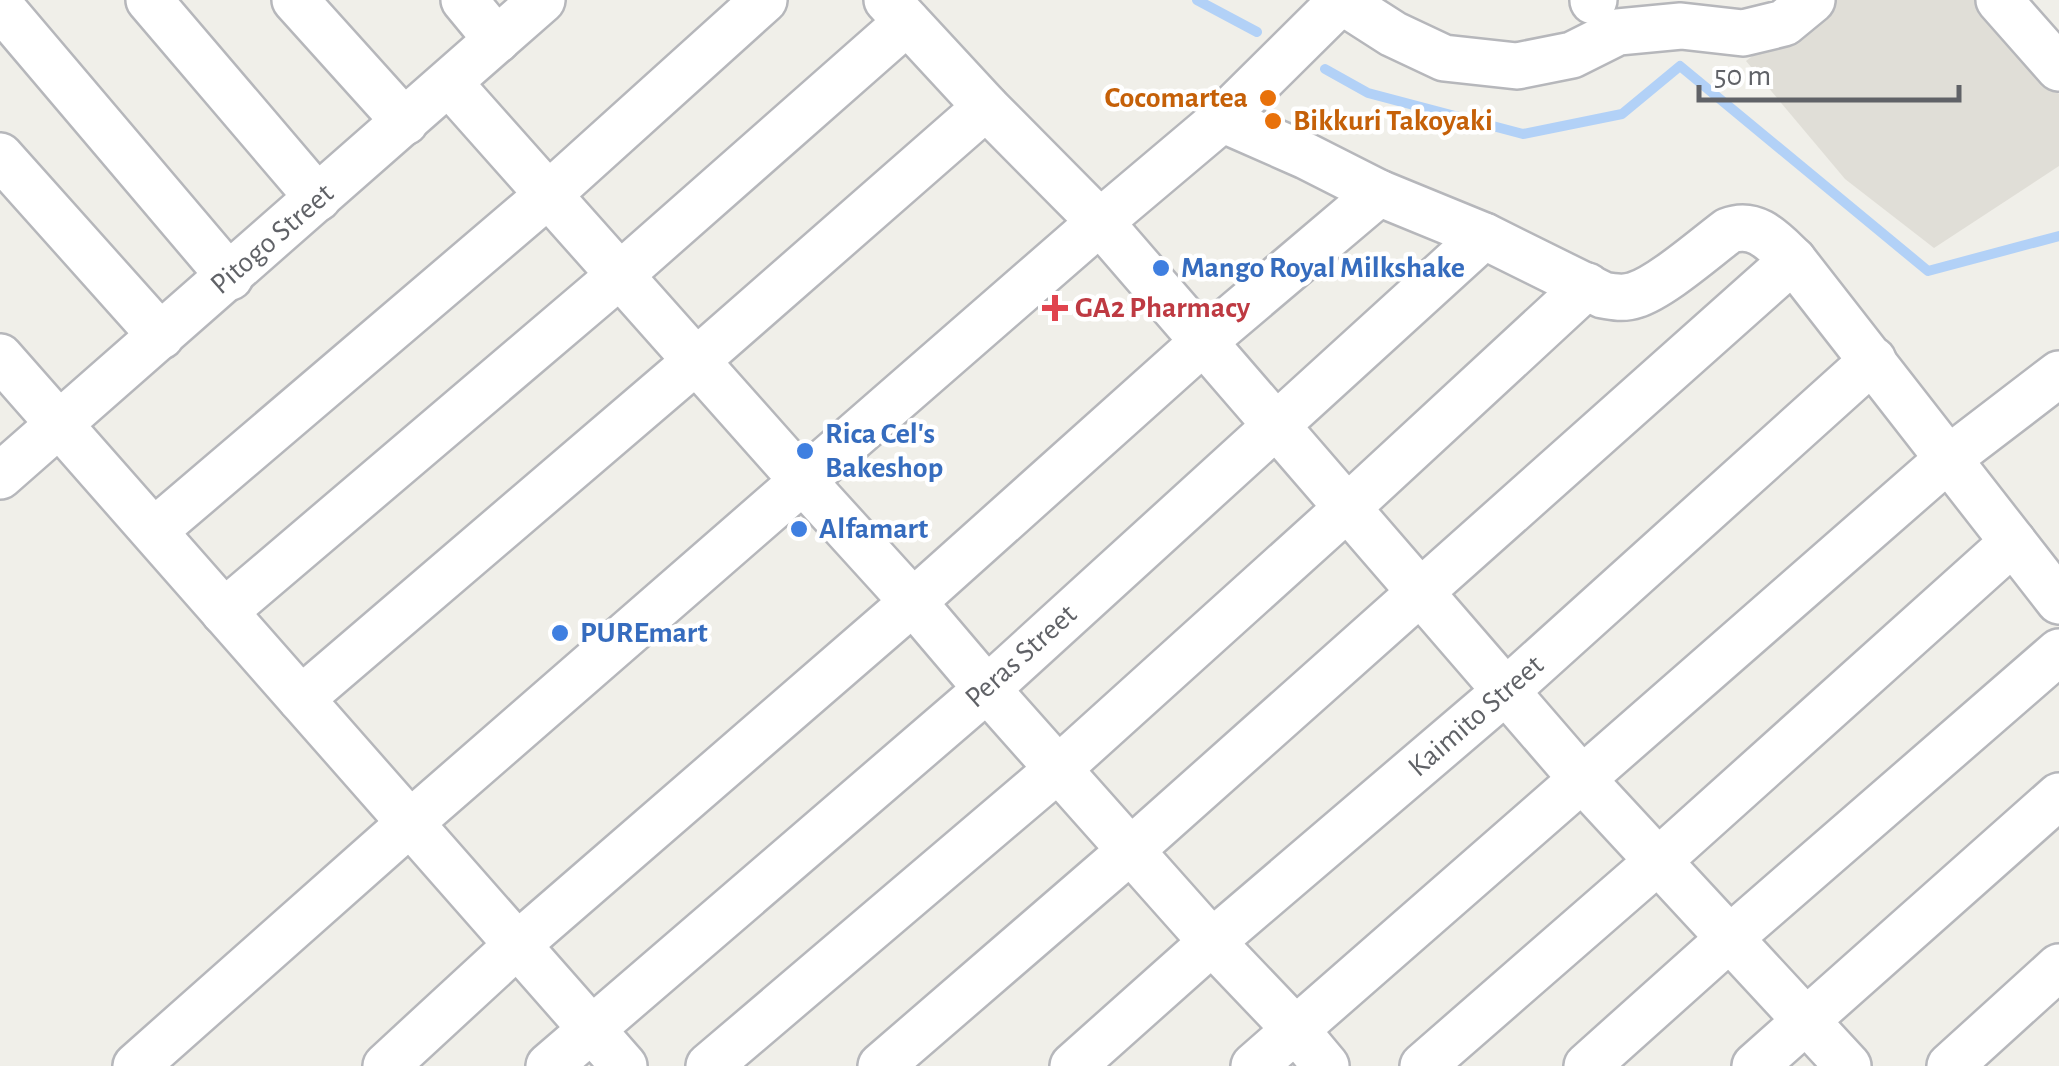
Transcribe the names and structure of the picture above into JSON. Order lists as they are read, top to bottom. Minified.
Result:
{"streets":{"street":["Pitogo Street","Peras Street","Kaimito Street"]},"places":{"other":["Cocomartea","Bikkuri Takoyaki","Mango Royal Milkshake","Rica Cel's Bakeshop","Alfamart","PUREmart"],"health":["GA2 Pharmacy"]},"scale_bar":"50 m"}
